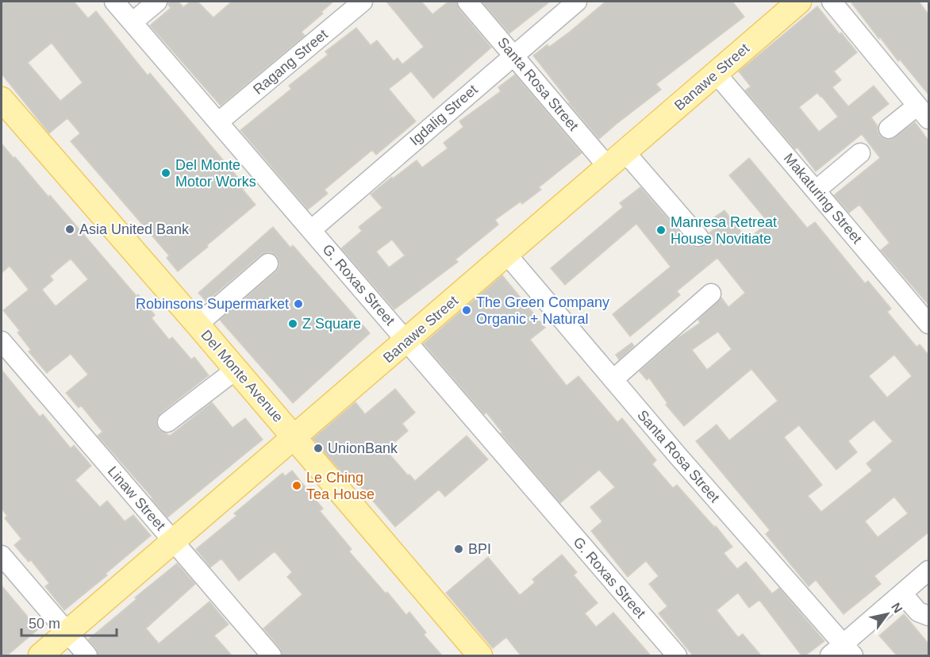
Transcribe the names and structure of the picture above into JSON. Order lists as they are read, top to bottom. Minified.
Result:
{"streets":{"main road":["Banawe Street","Del Monte Avenue"],"street":["Ragang Street","Santa Rosa Street","Igdalig Street","Makaturing Street","G. Roxas Street","Linaw Street"]},"crossings":[["Ragang Street","G. Roxas Street"],["Banawe Street","Santa Rosa Street"],["Banawe Street","Makaturing Street"],["Banawe Street","G. Roxas Street"],["Banawe Street","Del Monte Avenue"],["Banawe Street","Linaw Street"],["Santa Rosa Street","Igdalig Street"],["Igdalig Street","G. Roxas Street"]],"places":["Del Monte Motor Works","Asia United Bank","Manresa Retreat House Novitiate","Robinsons Supermarket","The Green Company Organic + Natural","Z Square","UnionBank","Le Ching Tea House","BPI"],"scale_bar":"50 m","north":"top right"}
